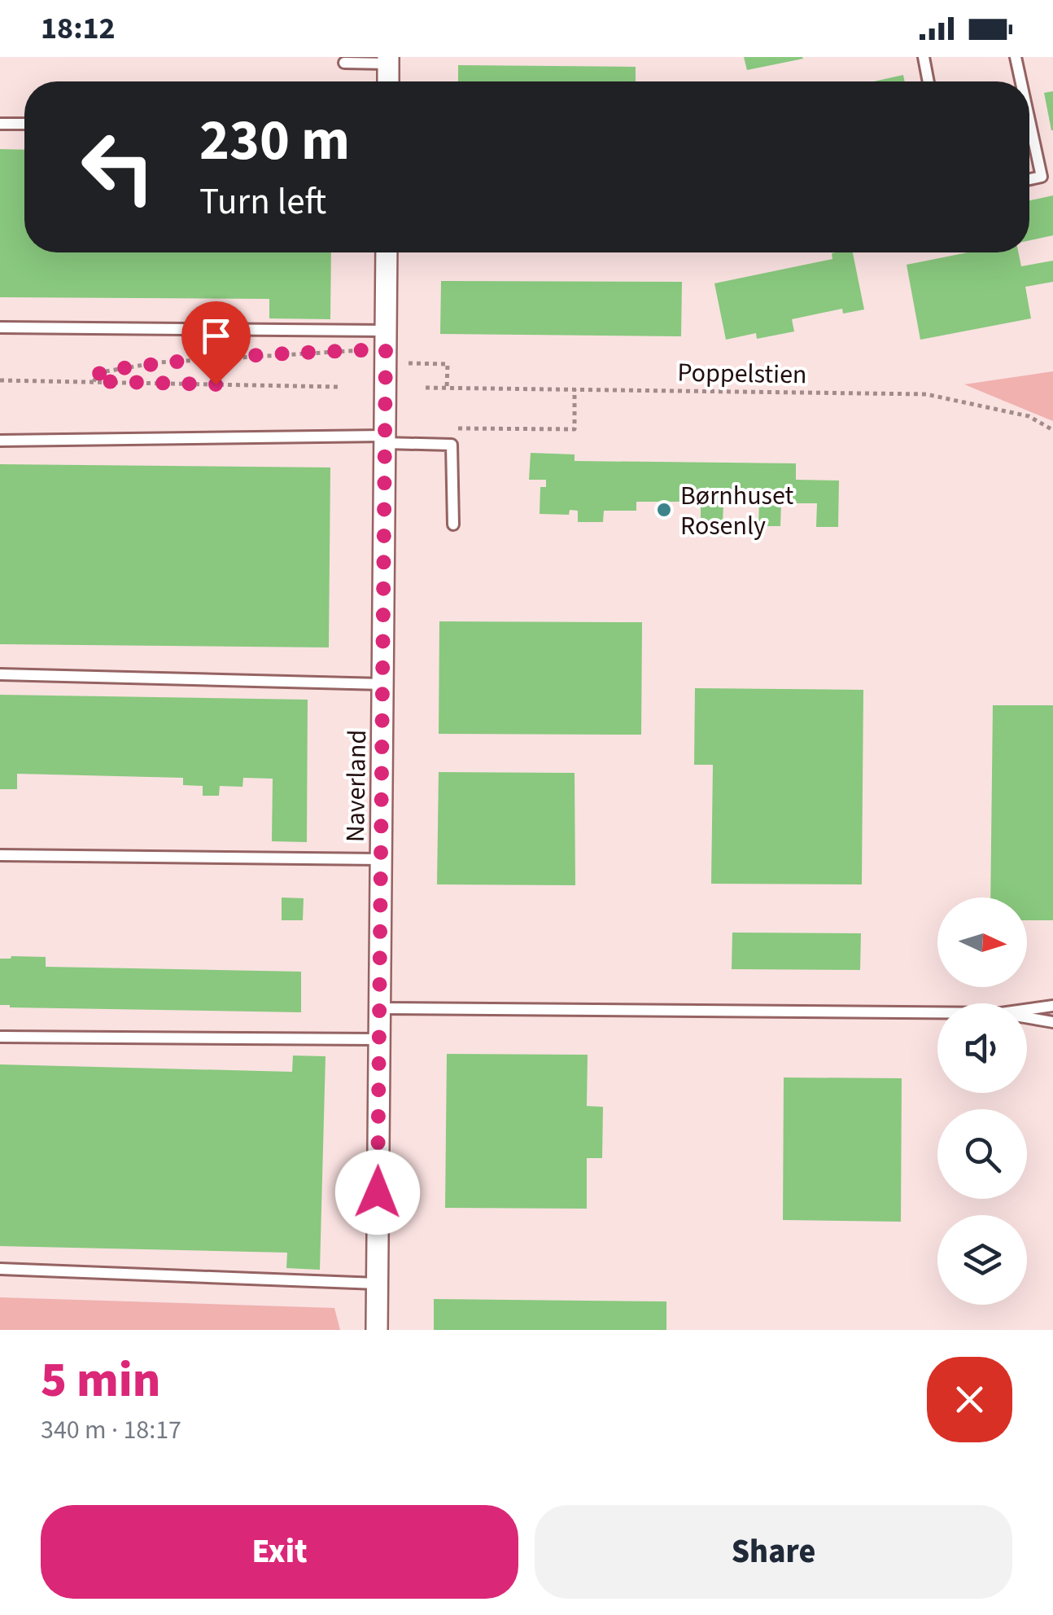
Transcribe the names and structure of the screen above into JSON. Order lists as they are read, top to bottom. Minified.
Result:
{"streets":{"street":["Naverland"],"path":["Poppelstien"]},"places":["Børnhuset Rosenly"],"north":"right","page":{"status":"18:12","turn":["230 m","Turn left"],"heading":["5 min","340 m · 18:17"],"buttons":["Exit","Share"]}}
